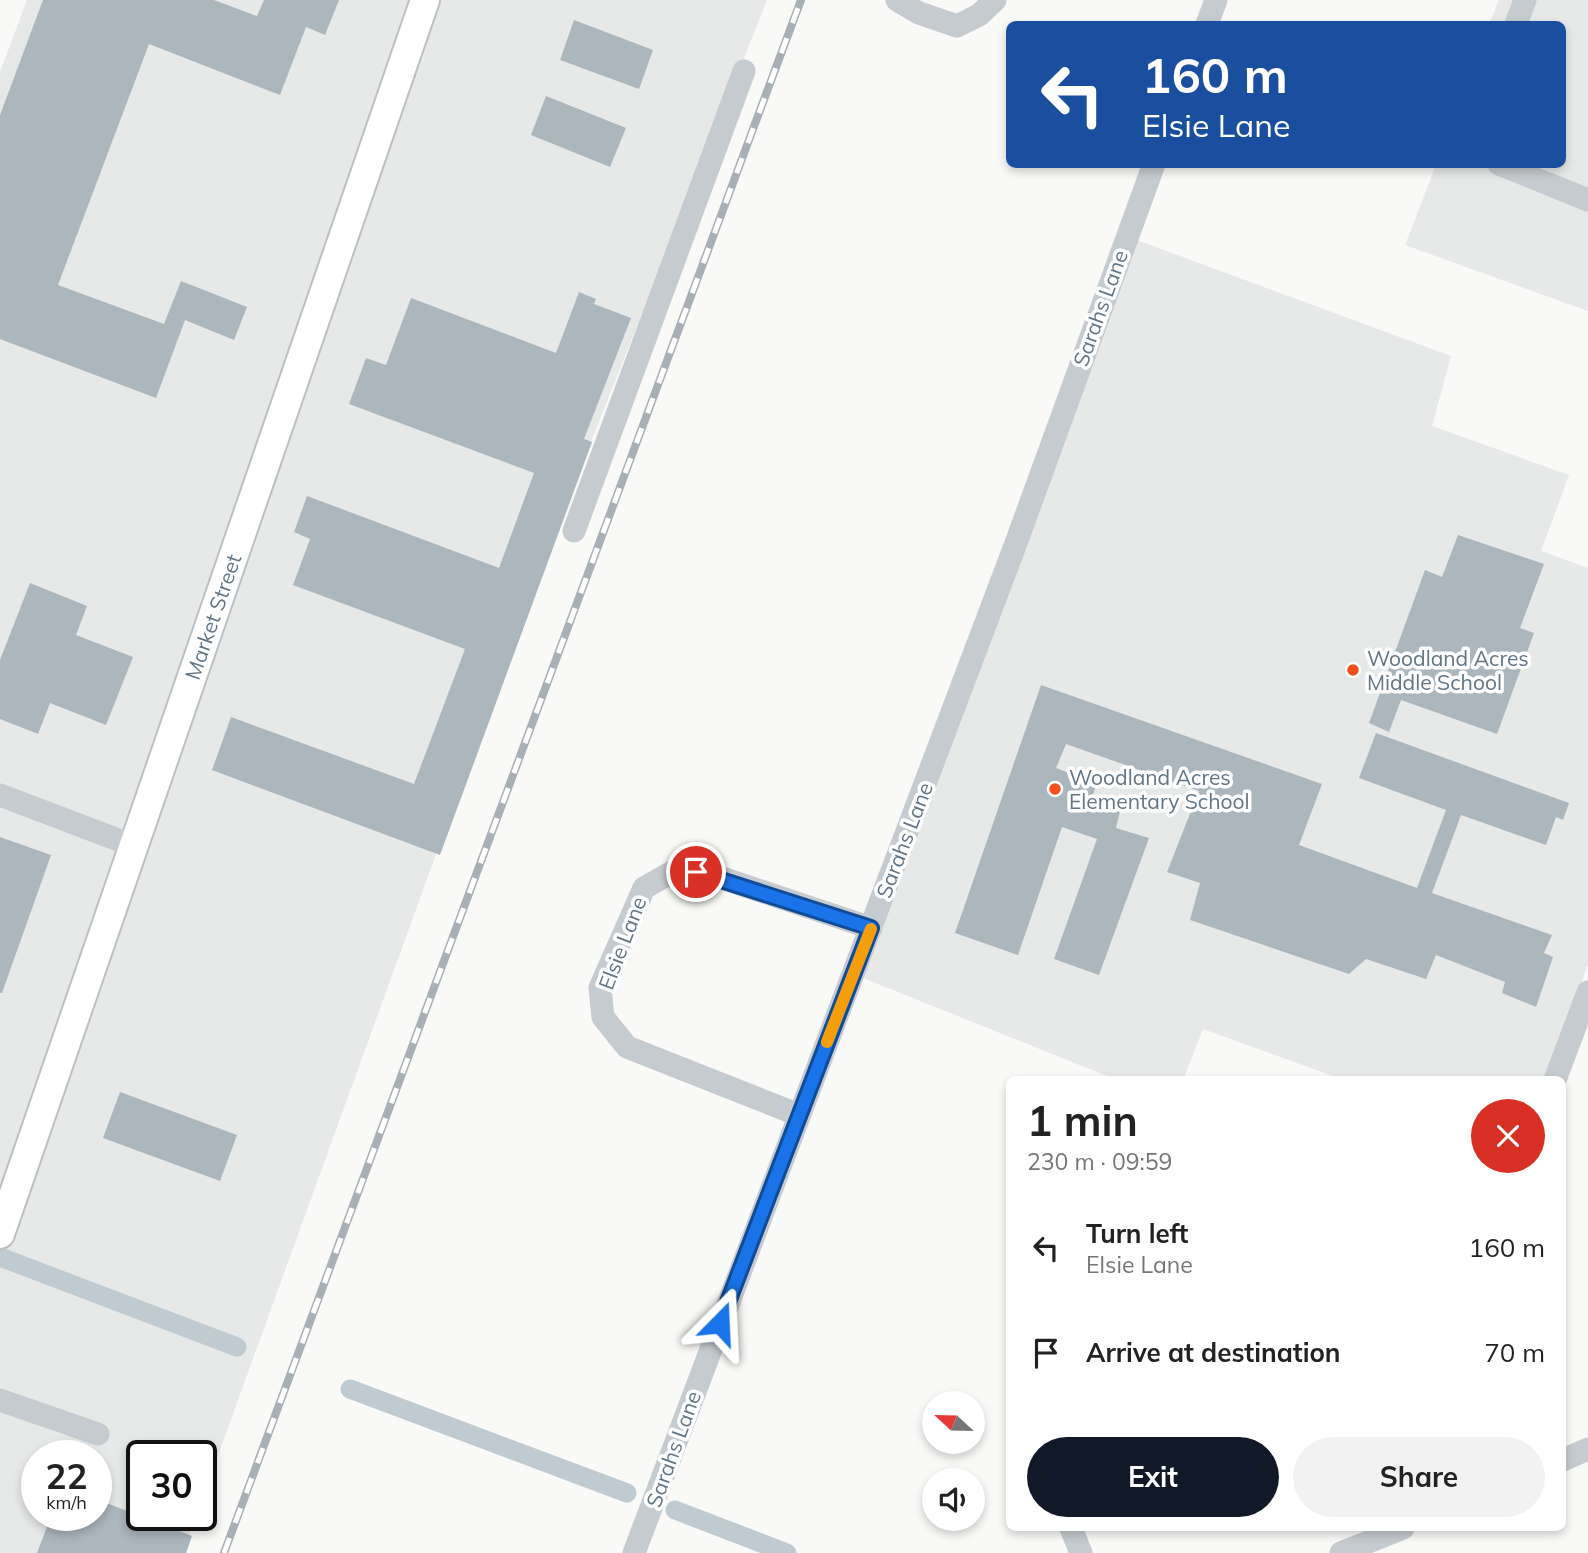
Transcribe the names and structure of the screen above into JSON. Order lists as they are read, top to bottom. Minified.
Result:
{"streets":{"main road":["Market Street"],"street":["Sarahs Lane","Elsie Lane"]},"crossings":[["Sarahs Lane","Elsie Lane"]],"places":["Woodland Acres Middle School","Woodland Acres Elementary School"],"north":"left","page":{"turn":["160 m","Elsie Lane"],"heading":["1 min","230 m · 09:59"],"list":[{"name":"Turn left","note":"Elsie Lane","value":"160 m"},{"name":"Arrive at destination","value":"70 m"}],"buttons":["Exit","Share"],"speed":"22 km/h","limit":"30"}}
